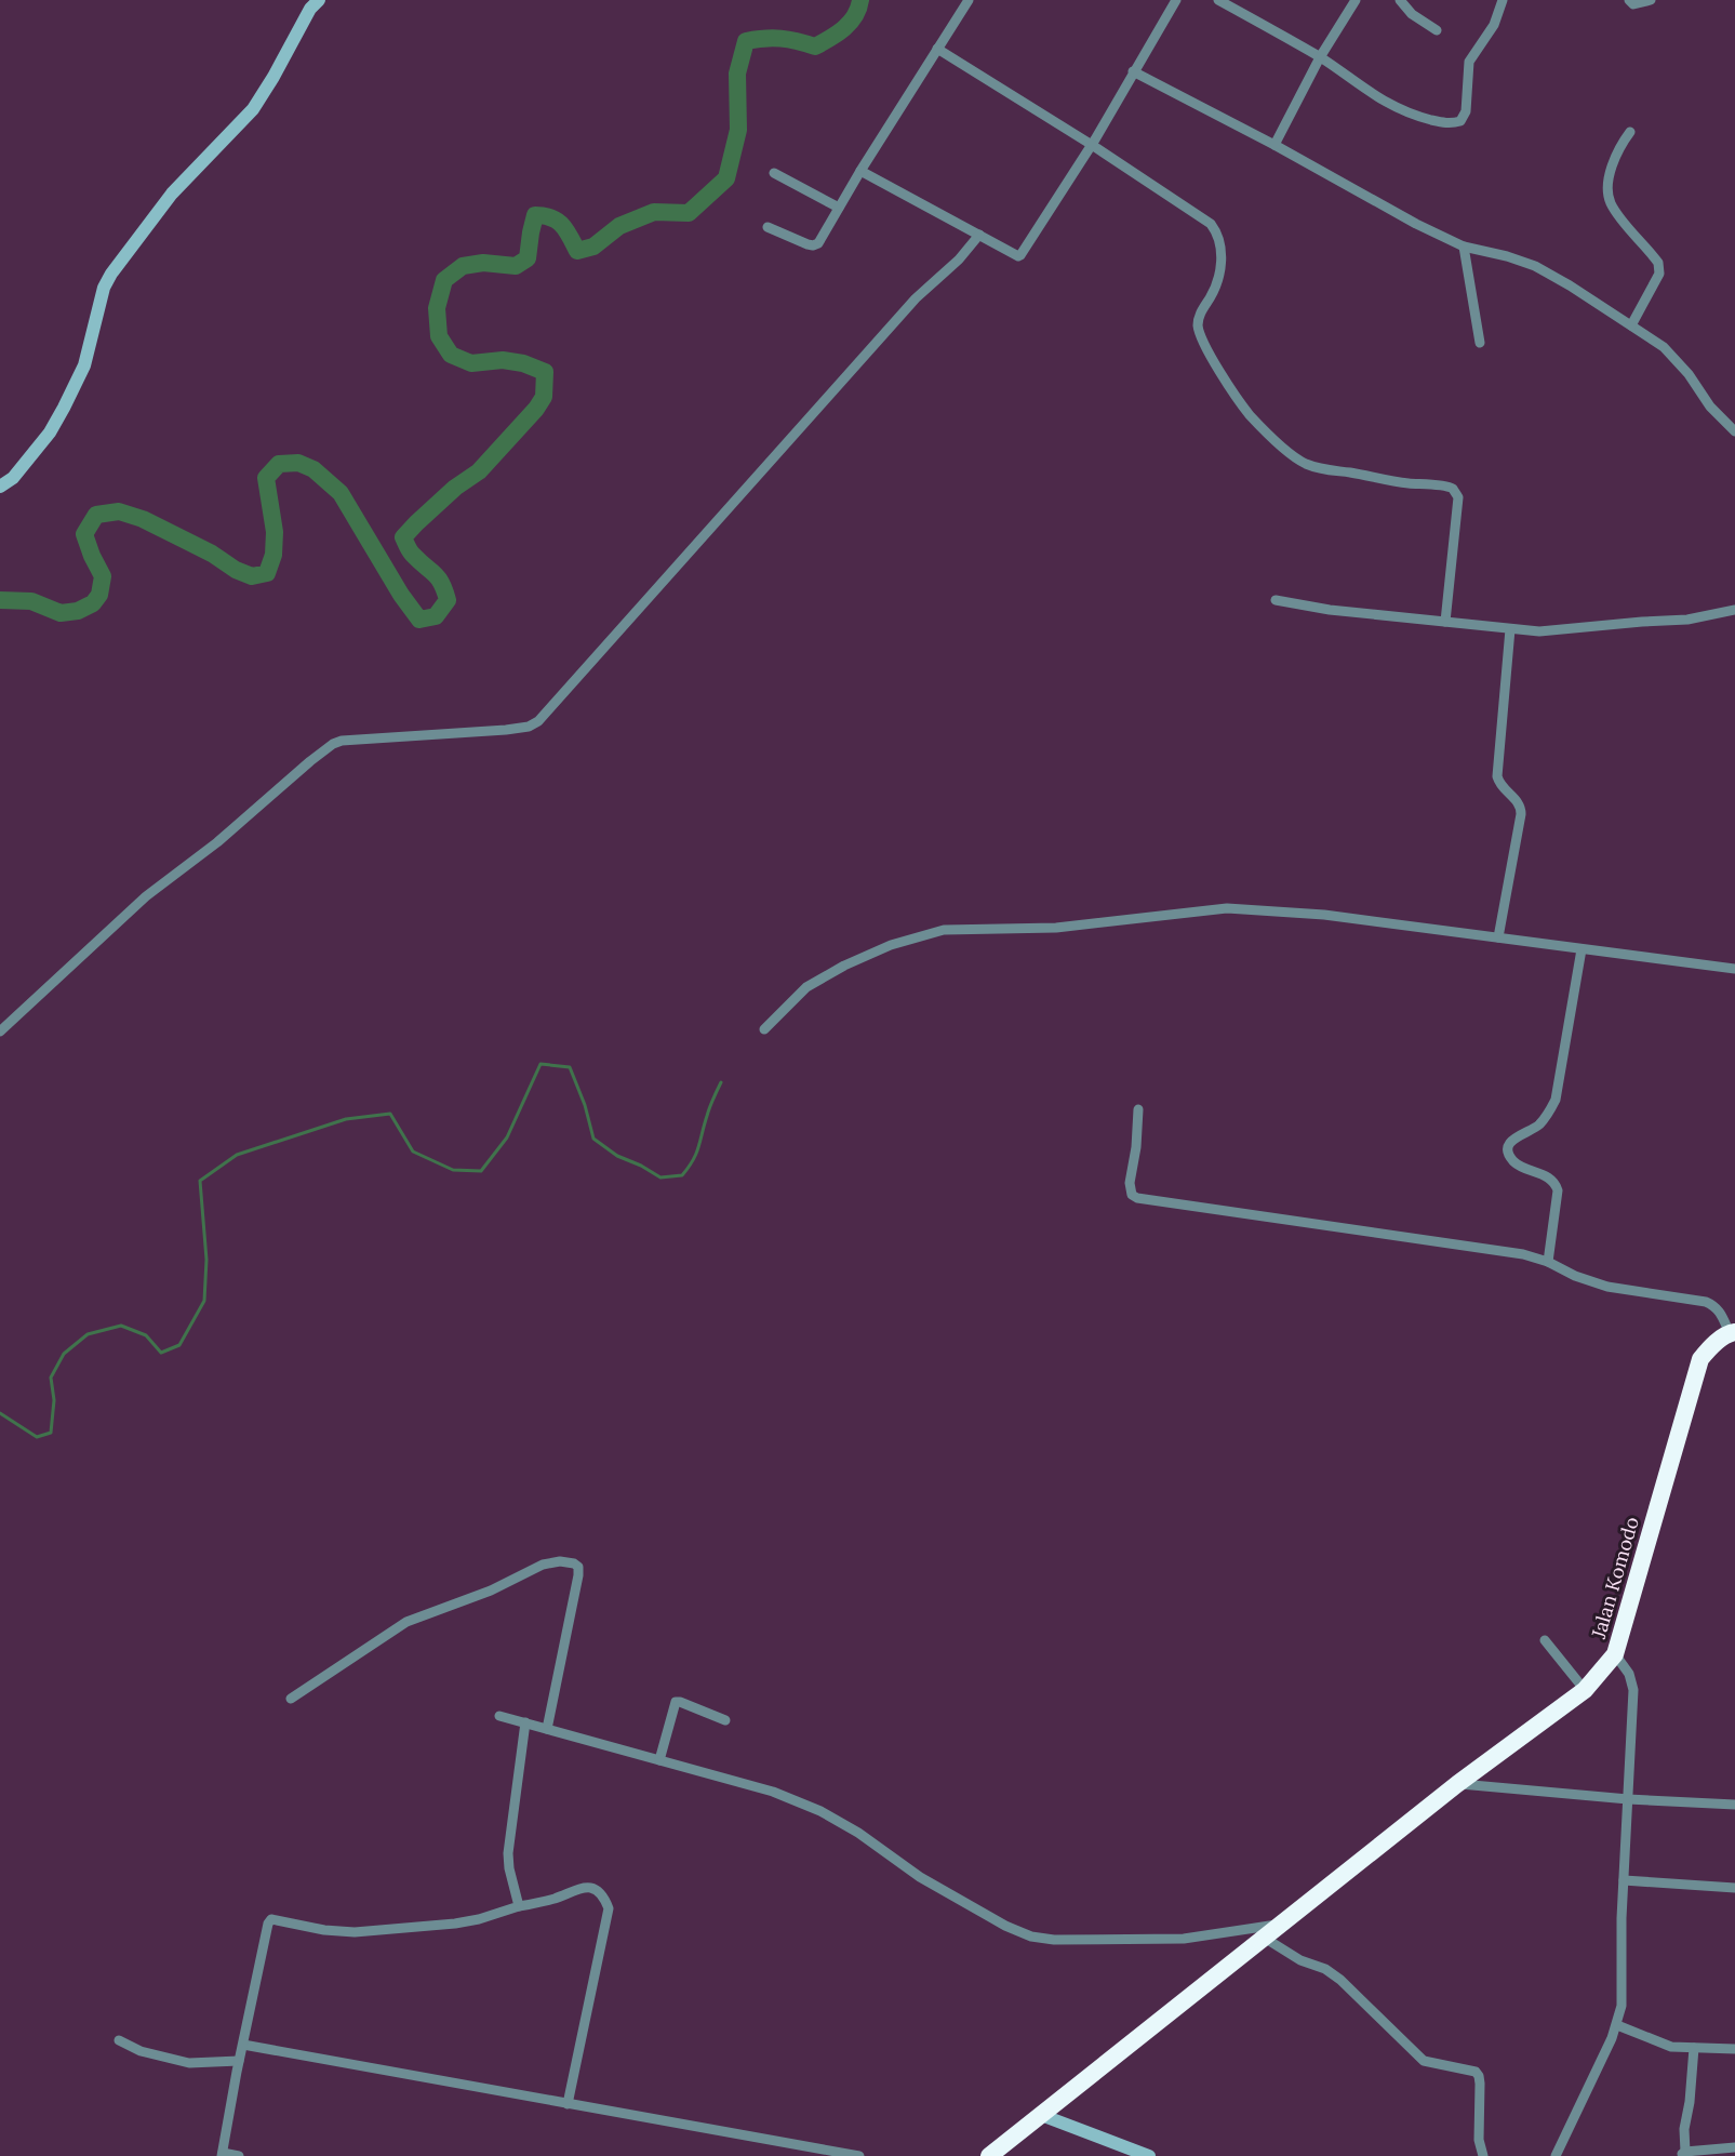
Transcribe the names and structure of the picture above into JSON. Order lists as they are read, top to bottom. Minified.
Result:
{"streets":{"highway":["Jalan Komodo"]}}
